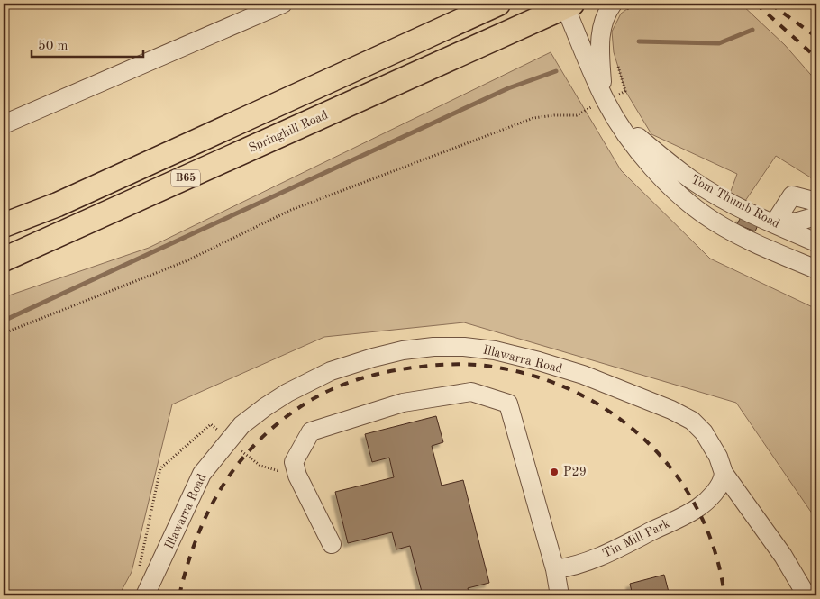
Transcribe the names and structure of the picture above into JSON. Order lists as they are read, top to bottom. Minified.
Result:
{"streets":{"main road":["Springhill Road","B65"],"street":["Tom Thumb Road","Illawarra Road","Tin Mill Park"]},"crossings":[["Springhill Road","Tom Thumb Road"],["Illawarra Road","Tin Mill Park"]],"places":["P29"],"scale_bar":"50 m"}
